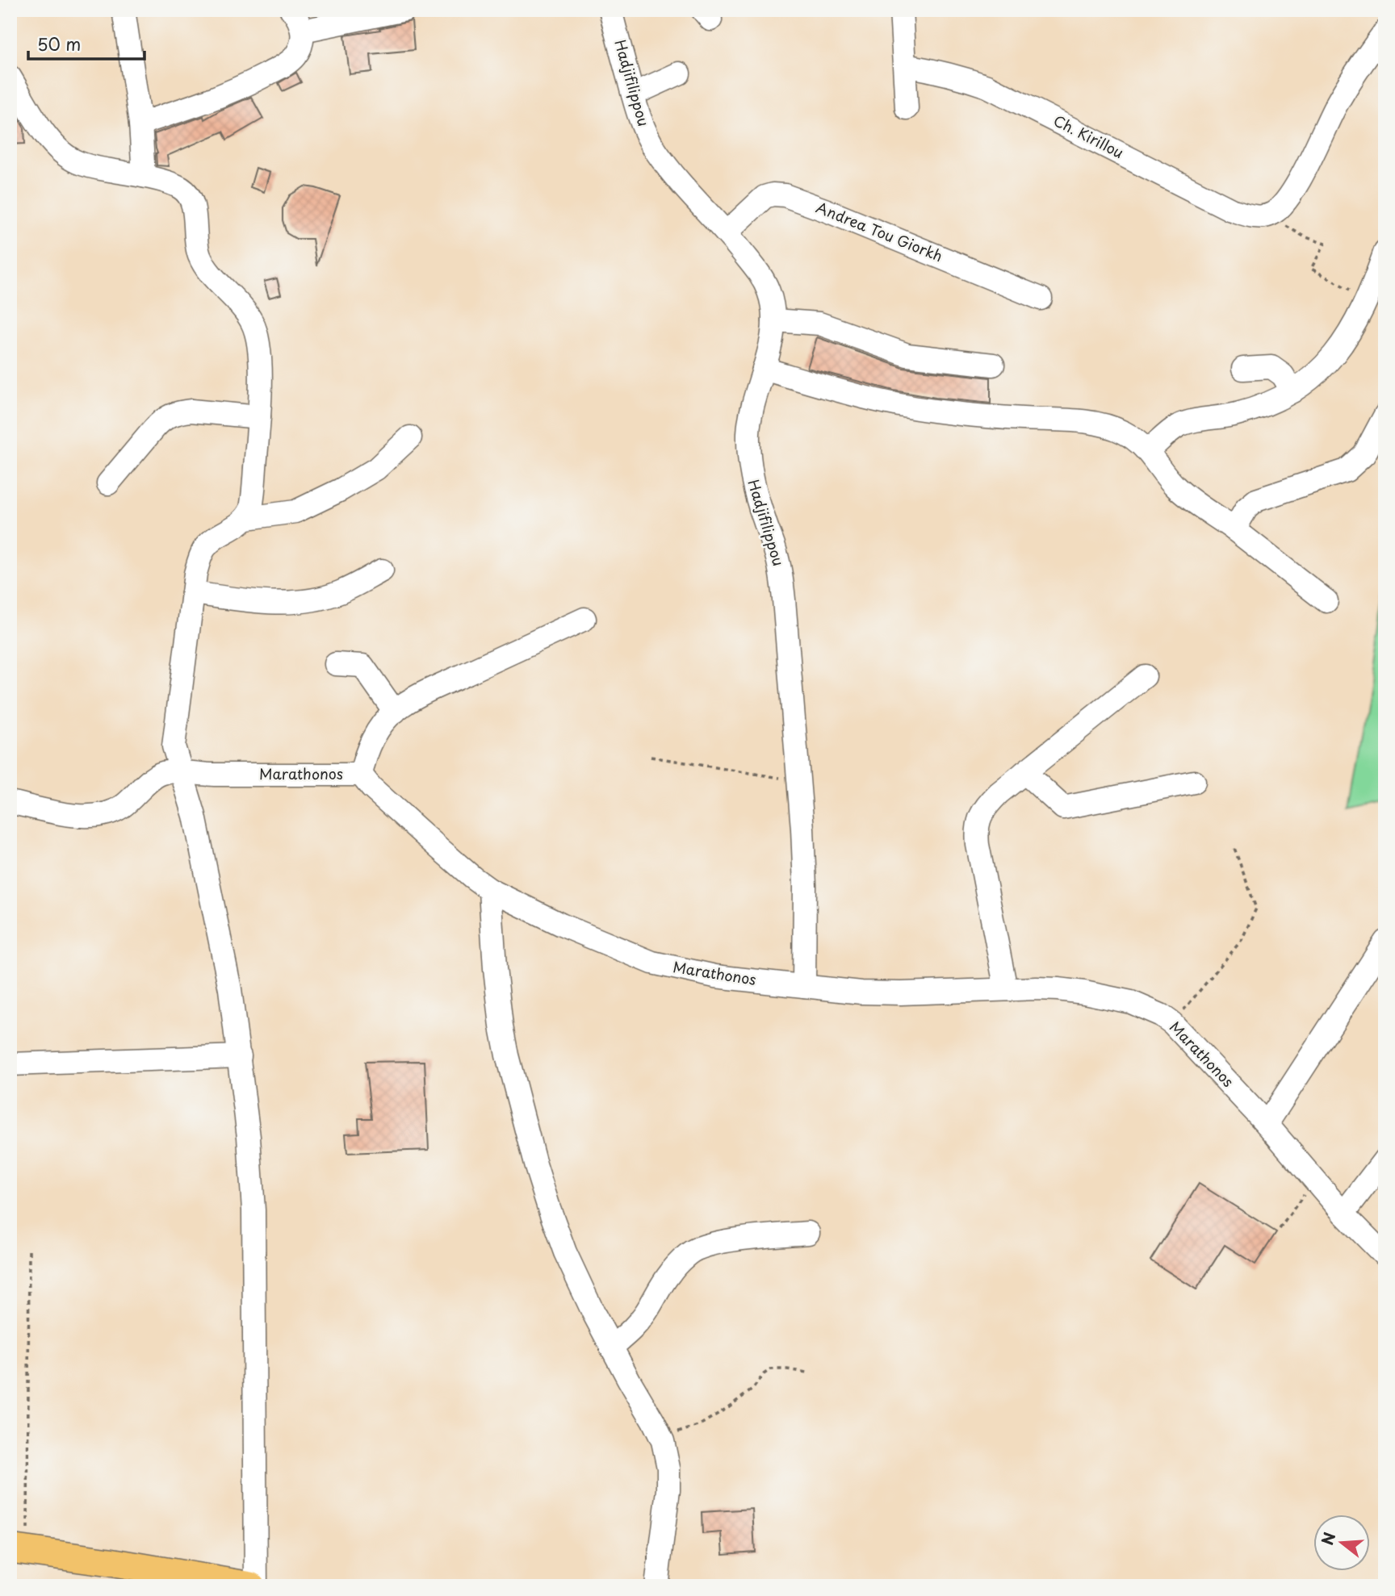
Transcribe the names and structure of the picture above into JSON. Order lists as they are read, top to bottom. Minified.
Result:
{"streets":{"street":["Hadjifilippou","Ch. Kirillou","Andrea Tou Giorkh","Marathonos"]},"crossings":[["Hadjifilippou","Andrea Tou Giorkh"],["Hadjifilippou","Marathonos"]],"scale_bar":"50 m","north":"left"}
